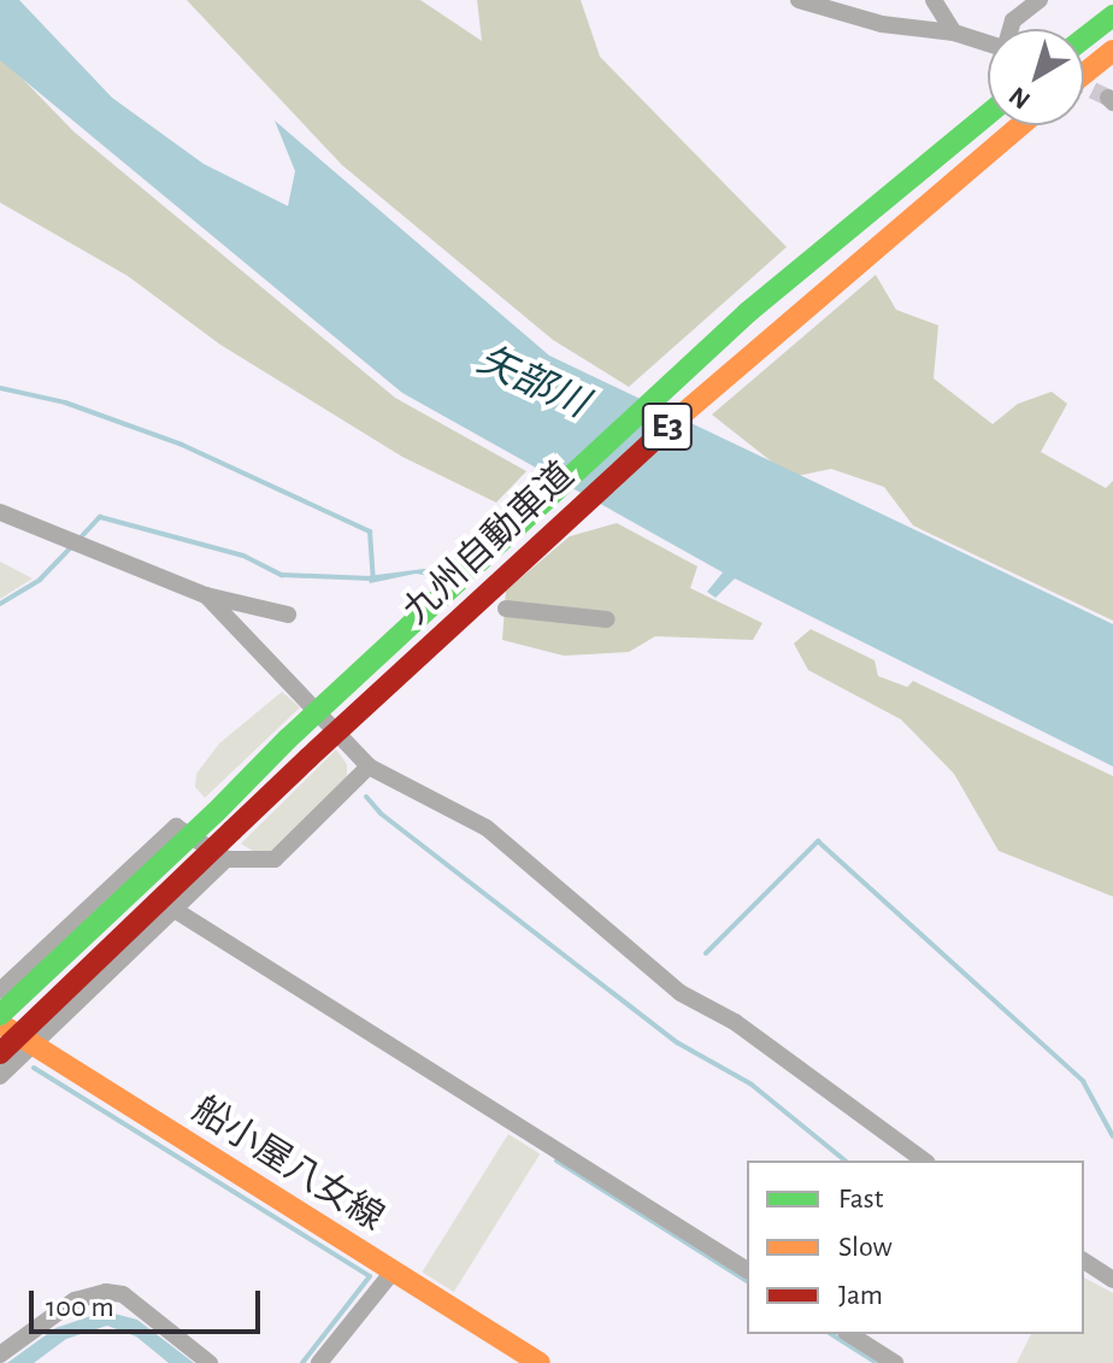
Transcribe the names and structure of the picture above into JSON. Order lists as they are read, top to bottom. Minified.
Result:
{"streets":{"main road":["E3","九州自動車道","船小屋八女線"]},"water":["矢部川"],"legend":["Fast","Slow","Jam"],"scale_bar":"100 m","north":"bottom left"}
